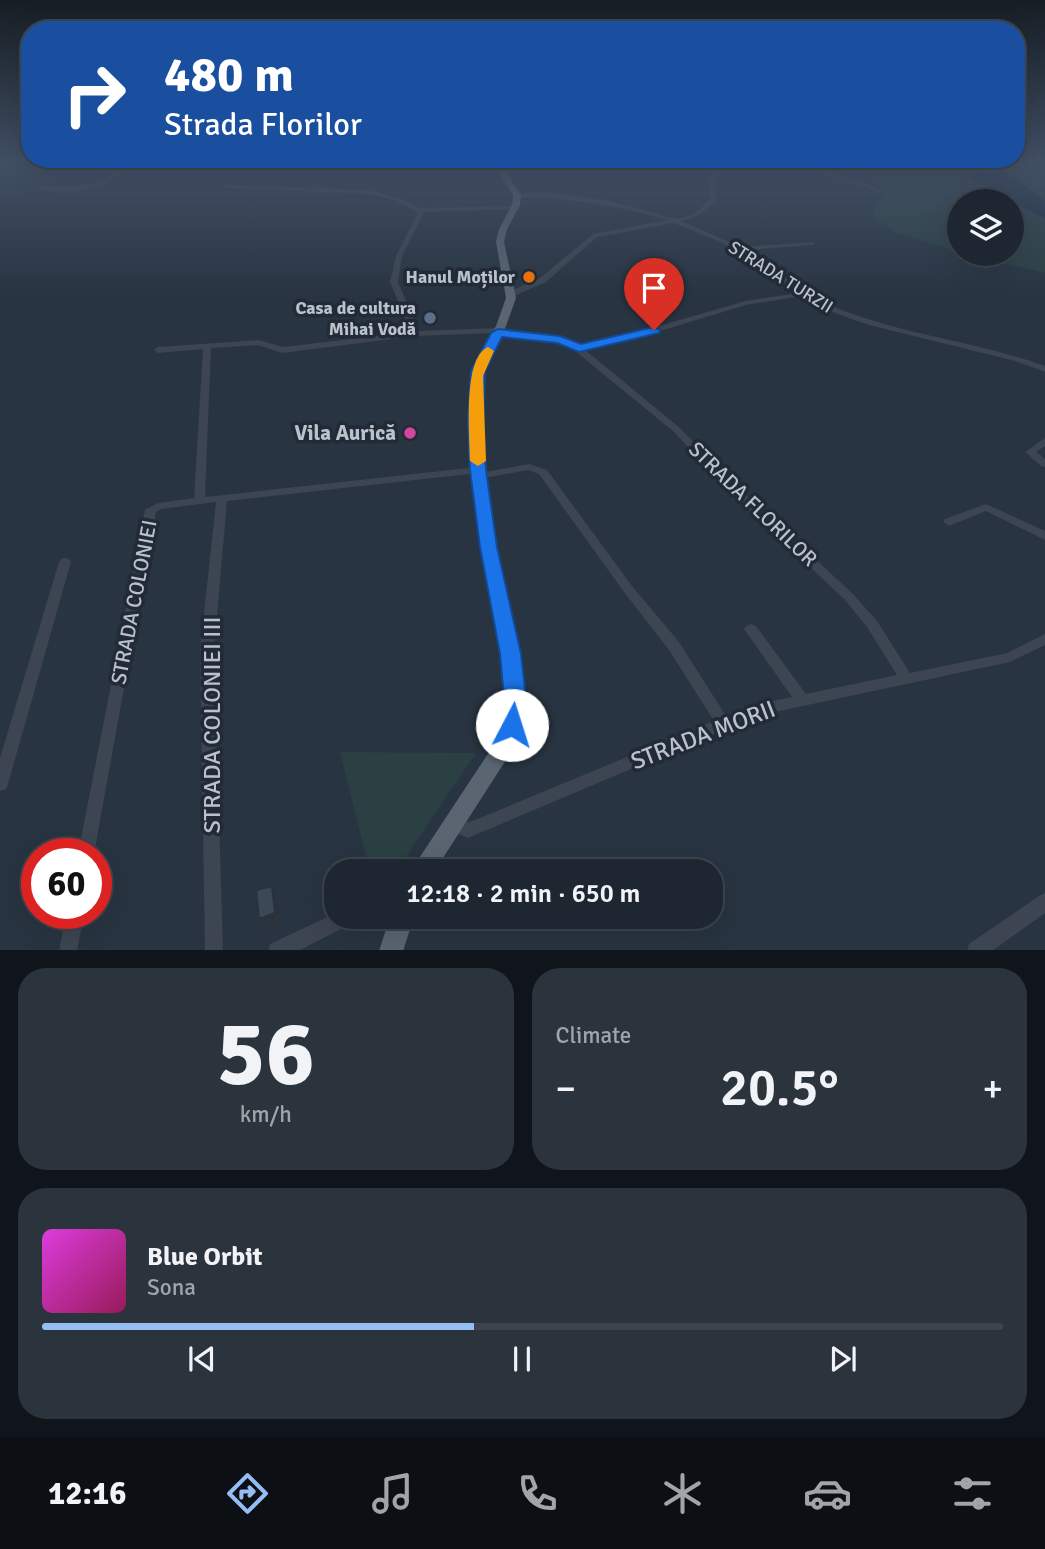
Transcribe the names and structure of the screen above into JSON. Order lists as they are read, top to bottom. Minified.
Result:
{"streets":{"street":["STRADA TURZII","STRADA FLORILOR","STRADA COLONIEI","STRADA COLONIEI III","STRADA MORII"]},"crossings":[["STRADA FLORILOR","STRADA MORII"],["STRADA COLONIEI","STRADA COLONIEI III"],["STRADA COLONIEI","STRADA MORII"]],"places":["Hanul Moților","Casa de cultura Mihai Vodă","Vila Aurică"],"page":{"turn":["480 m","Strada Florilor"],"limit":"60","trip":"12:18 · 2 min · 650 m","tile":[["56","km/h"],"Climate"],"heat":["−","20.5°","+"],"song":["Blue Orbit","Sona"],"tabs":"12:16"}}
